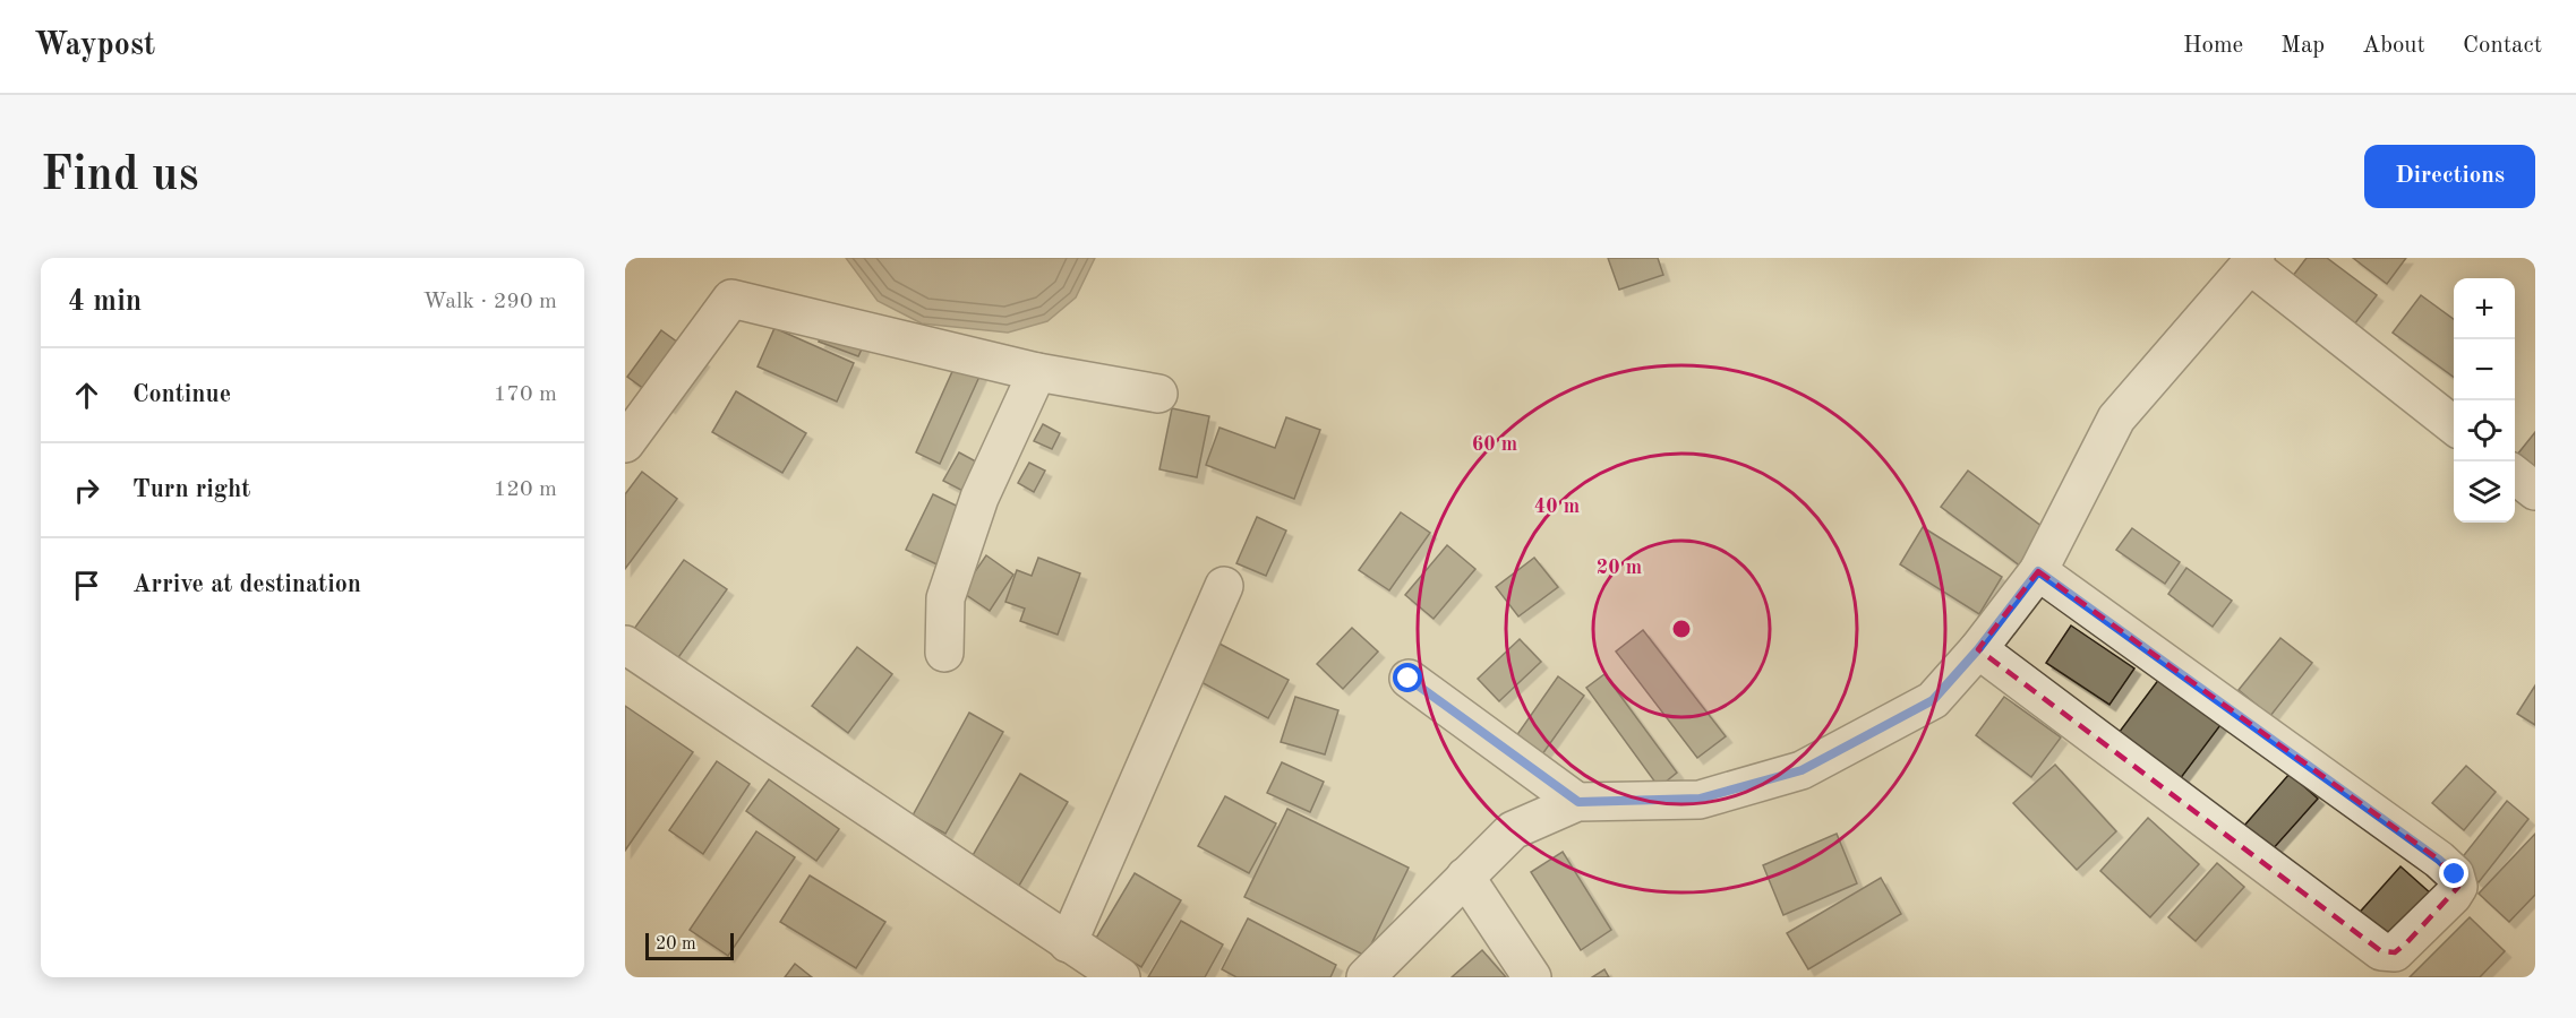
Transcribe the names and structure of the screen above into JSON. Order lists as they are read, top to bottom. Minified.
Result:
{"scale_bar":"20 m","page":{"header":"Waypost","nav":["Home","Map","About","Contact"],"buttons":"Directions","title":"Find us","heading":["4 min","Walk · 290 m"],"map_buttons":["+","−"],"list":[["Continue","170 m"],["Turn right","120 m"],"Arrive at destination"],"scale":"20 m"},"rings":["60 m","40 m","20 m"]}
